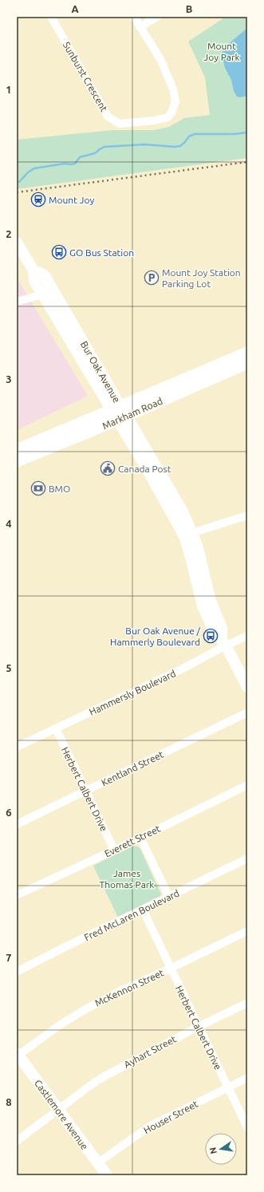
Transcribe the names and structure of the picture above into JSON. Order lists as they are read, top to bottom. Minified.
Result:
{"streets":{"main road":["Markham Road"],"street":["Sunburst Crescent","Bur Oak Avenue","Hammersly Boulevard","Kentland Street","Herbert Calbert Drive","Everett Street","Fred McLaren Boulevard","McKennon Street","Ayhart Street","Castlemore Avenue","Houser Street"]},"crossings":[["Bur Oak Avenue","Markham Road"],["Bur Oak Avenue","Hammersly Boulevard"],["Hammersly Boulevard","Herbert Calbert Drive"],["Kentland Street","Herbert Calbert Drive"],["Herbert Calbert Drive","Everett Street"],["Herbert Calbert Drive","Fred McLaren Boulevard"],["Herbert Calbert Drive","McKennon Street"],["Herbert Calbert Drive","Ayhart Street"],["Herbert Calbert Drive","Houser Street"],["McKennon Street","Castlemore Avenue"],["Ayhart Street","Castlemore Avenue"],["Castlemore Avenue","Houser Street"]],"parks":["Mount Joy Park","James Thomas Park"],"places":{"station":["Mount Joy"],"bus stop":["GO Bus Station","Bur Oak Avenue / Hammerly Boulevard"],"parking":["Mount Joy Station Parking Lot"],"public building":["Canada Post"],"bank":["BMO"]},"north":"left","grid":{"columns":["A","B"],"rows":["1","2","3","4","5","6","7","8"]}}
